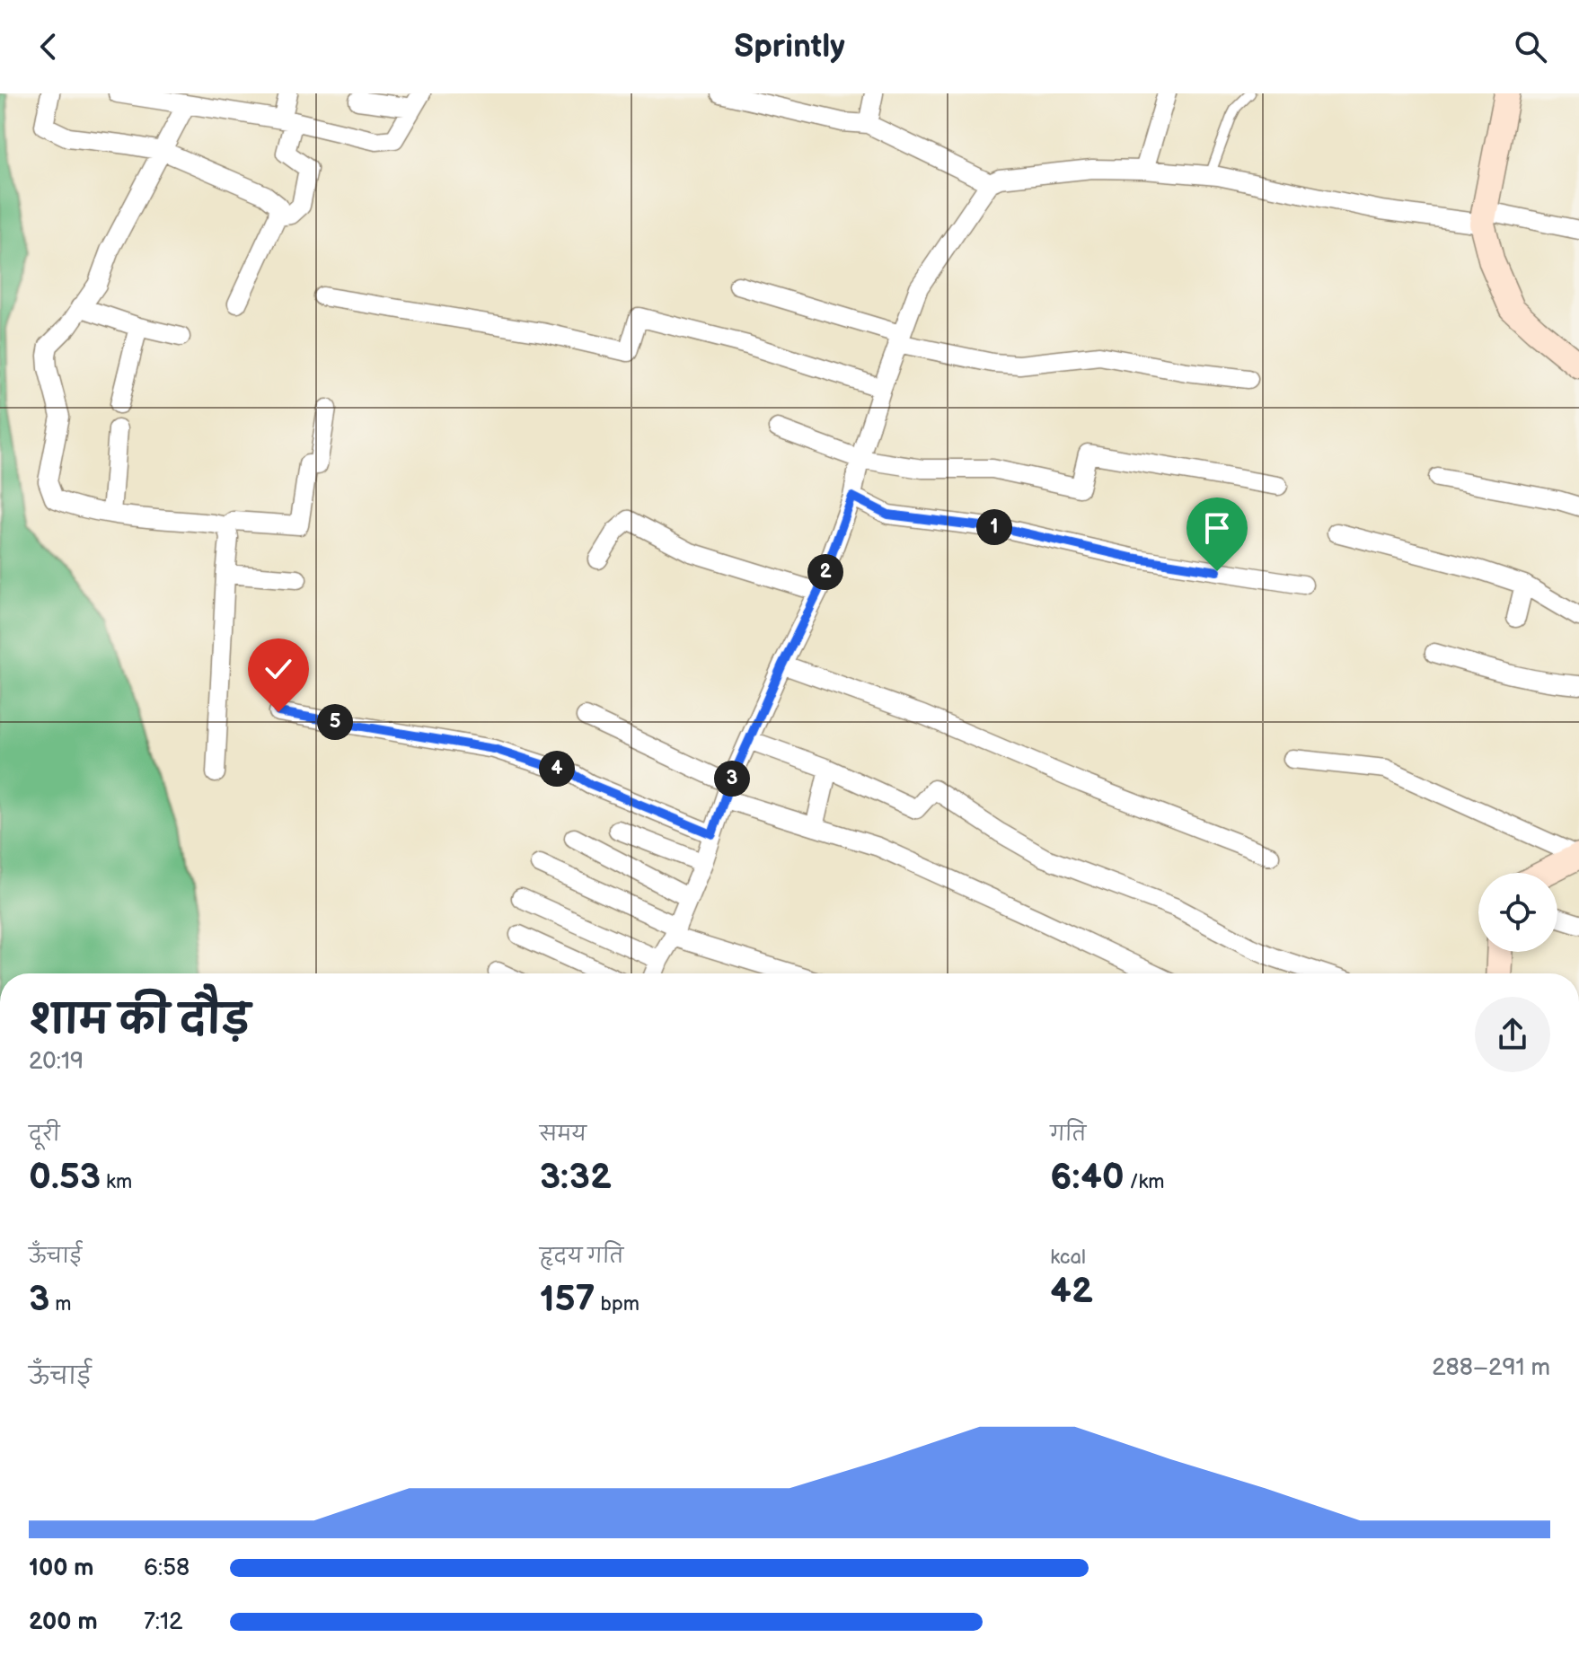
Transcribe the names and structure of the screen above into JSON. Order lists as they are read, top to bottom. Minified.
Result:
{"page":{"header":"Sprintly","pins":["1","2","5","4","3"],"heading":["शाम की दौड़","20:19"],"stats":[["दूरी","0.53 km"],["समय","3:32"],["गति","6:40 /km"],["ऊँचाई","3 m"],["हृदय गति","157 bpm"],["kcal","42"]],"chart":["ऊँचाई","288–291 m"],"list":[{"name":"100 m","note":"6:58"},{"name":"200 m","note":"7:12"}]}}
